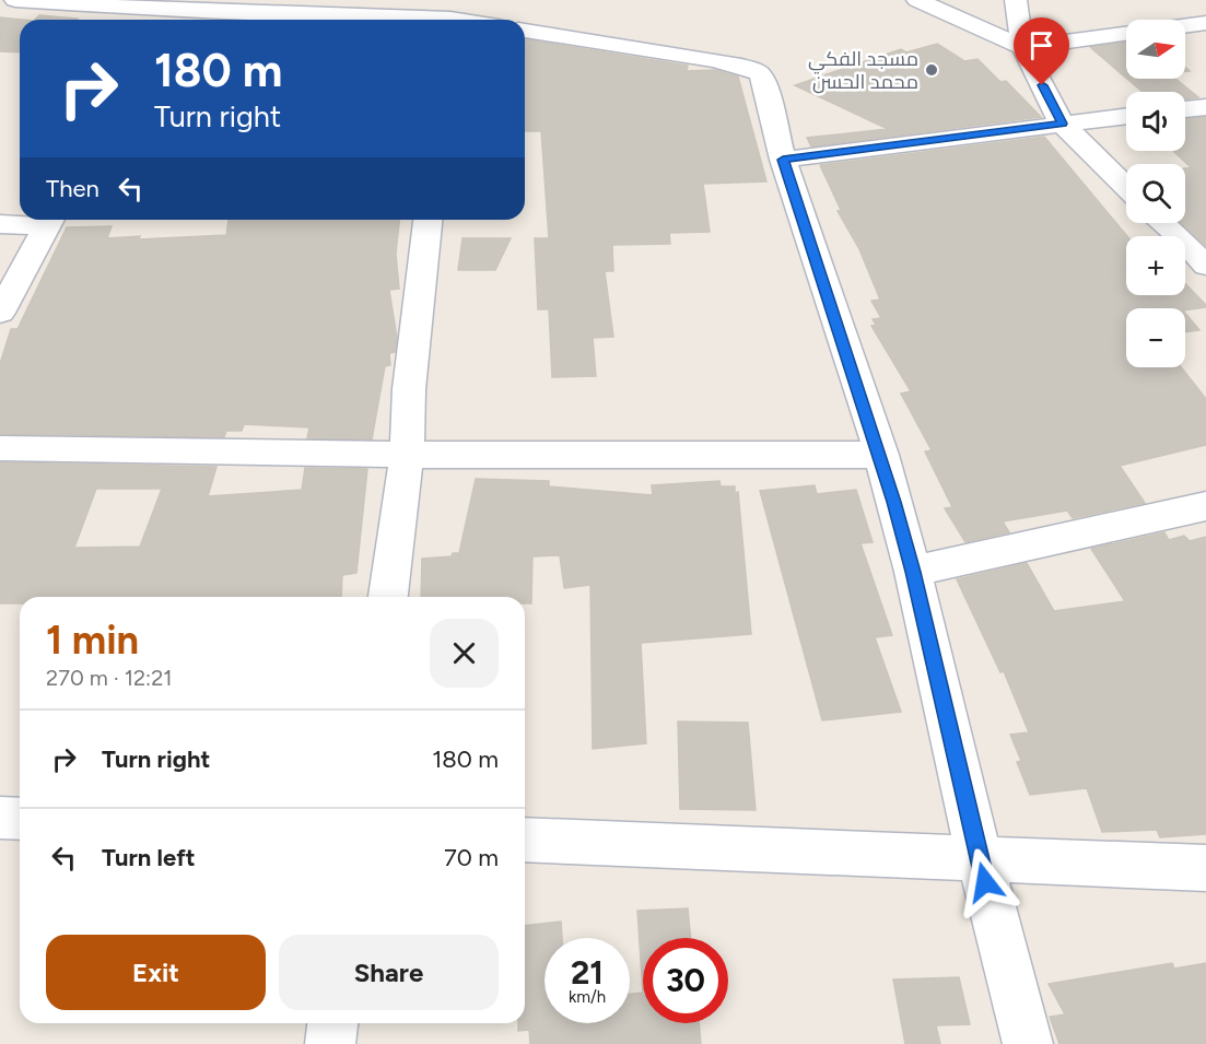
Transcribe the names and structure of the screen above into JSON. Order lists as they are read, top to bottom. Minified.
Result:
{"places":["مسجد الفكي محمد الحسن"],"north":"right","page":{"map_buttons":["+","−"],"turn":["180 m","Turn right"],"then":"Then","heading":["1 min","270 m · 12:21"],"list":[{"name":"Turn right","value":"180 m"},{"name":"Turn left","value":"70 m"}],"buttons":["Exit","Share"],"speed":"21 km/h","limit":"30"}}
